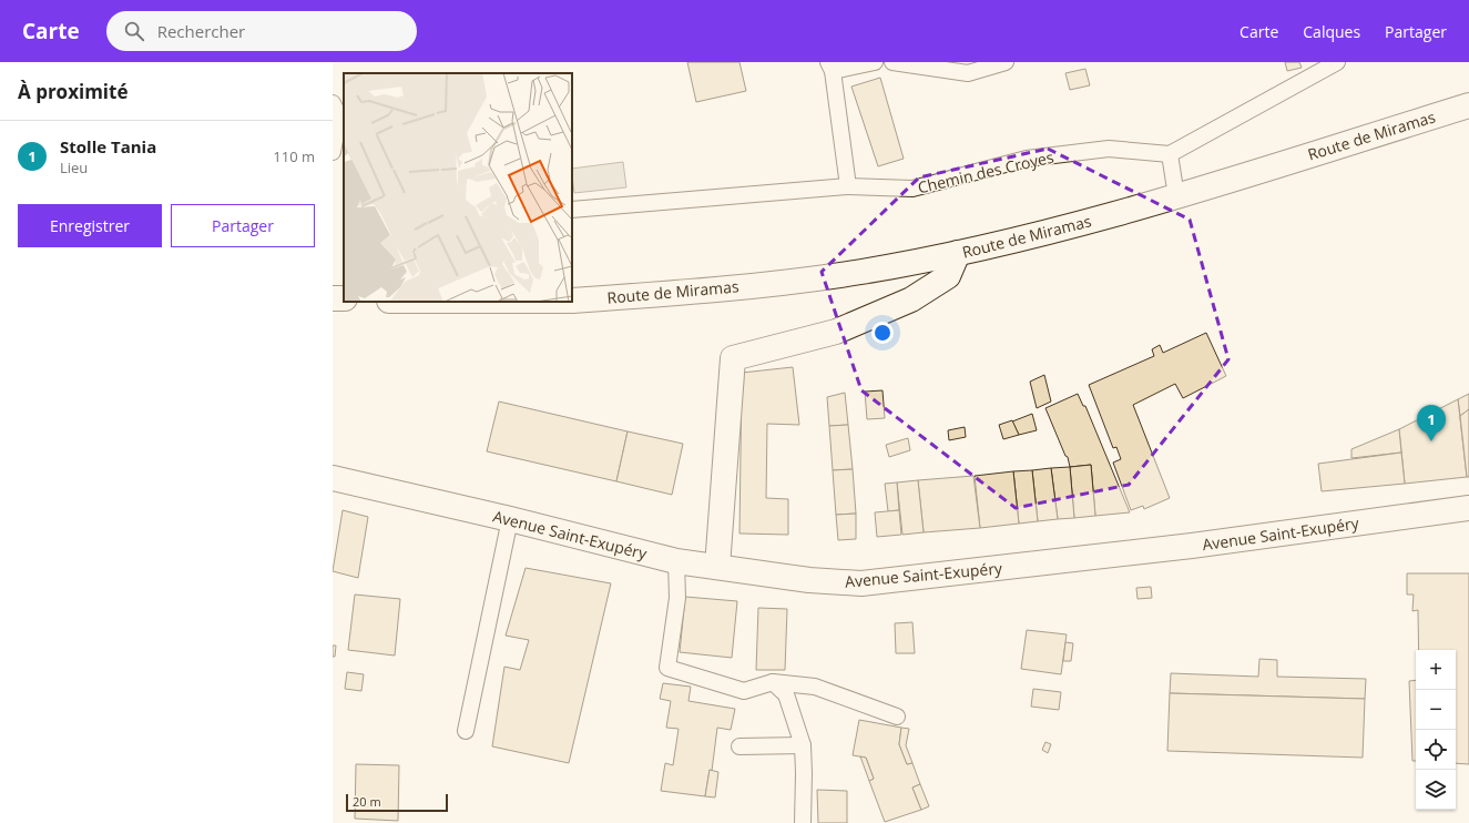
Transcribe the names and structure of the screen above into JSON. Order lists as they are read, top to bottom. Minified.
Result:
{"streets":{"street":["Route de Miramas","Avenue Saint-Exupéry"],"lane":["Chemin des Croyes"]},"scale_bar":"20 m","page":{"header":"Carte","search":"Rechercher","nav":["Carte","Calques","Partager"],"heading":"À proximité","list":[{"mark":"1","name":"Stolle Tania","note":"Lieu","value":"110 m"}],"buttons":["Enregistrer","Partager"],"pins":"1","map_buttons":["+","−"],"scale":"20 m"}}
